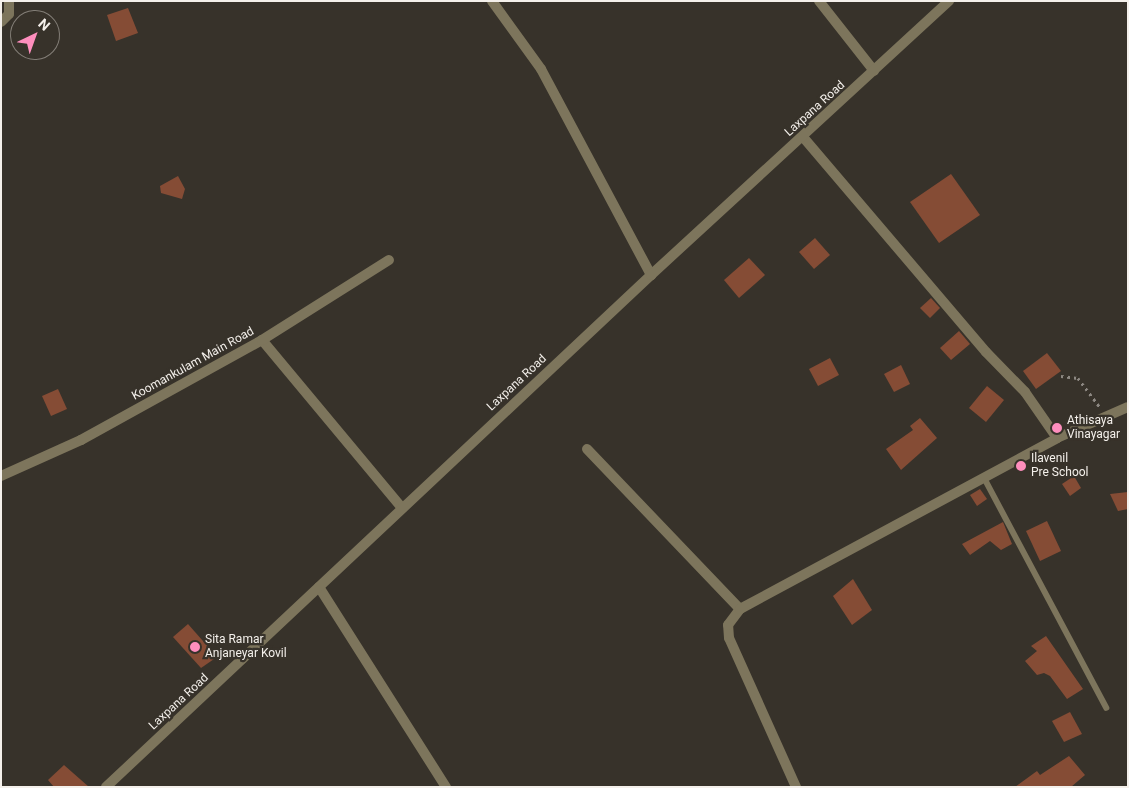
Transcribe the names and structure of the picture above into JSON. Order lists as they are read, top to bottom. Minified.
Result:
{"streets":{"street":["Laxpana Road","Koomankulam Main Road"]},"places":["Athisaya Vinayagar","Ilavenil Pre School","Sita Ramar Anjaneyar Kovil"],"north":"top right"}
